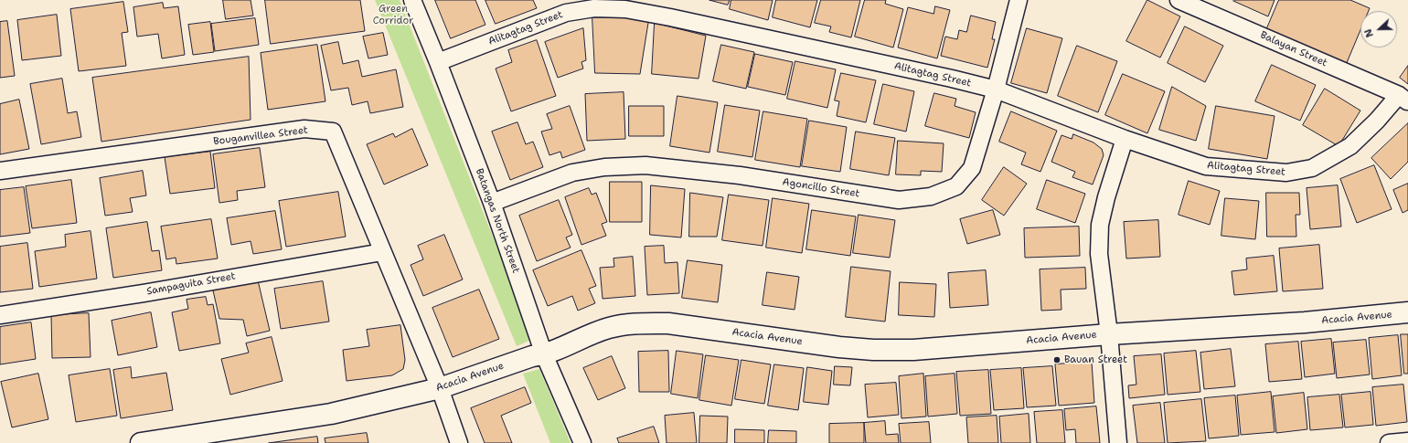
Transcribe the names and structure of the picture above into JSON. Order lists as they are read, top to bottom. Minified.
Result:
{"streets":{"street":["Alitagtag Street","Balayan Street","Bouganvillea Street","Agoncillo Street","Batangas North Street","Sampaguita Street","Acacia Avenue"]},"crossings":[["Alitagtag Street","Balayan Street"],["Alitagtag Street","Agoncillo Street"],["Alitagtag Street","Batangas North Street"],["Bouganvillea Street","Sampaguita Street"],["Bouganvillea Street","Acacia Avenue"],["Agoncillo Street","Batangas North Street"],["Batangas North Street","Acacia Avenue"]],"parks":["Green Corridor"],"places":["Bauan Street"],"north":"left"}
